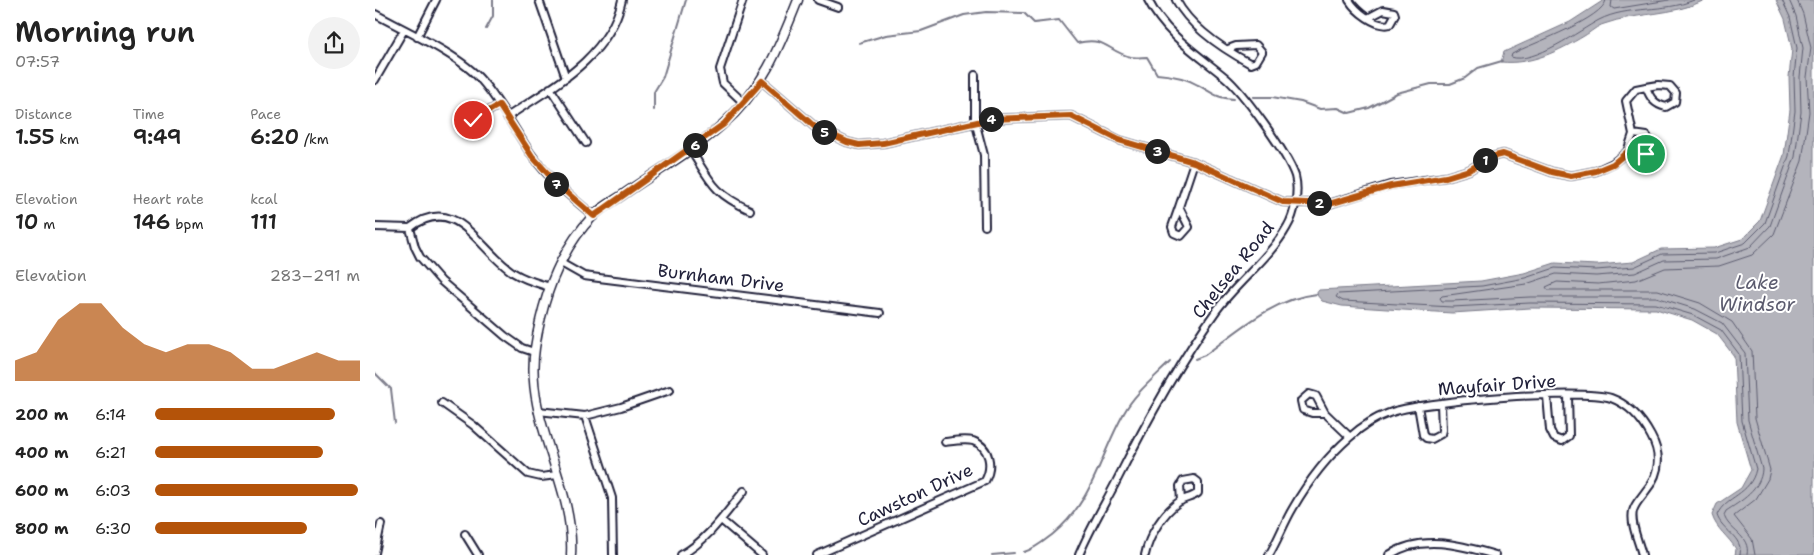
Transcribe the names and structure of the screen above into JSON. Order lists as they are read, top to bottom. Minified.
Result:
{"streets":{"street":["Chelsea Road","Burnham Drive","Mayfair Drive","Cawston Drive"]},"water":["Lake Windsor"],"page":{"heading":["Morning run","07:57"],"stats":[["Distance","1.55 km"],["Time","9:49"],["Pace","6:20 /km"],["Elevation","10 m"],["Heart rate","146 bpm"],["kcal","111"]],"pins":["4","5","6","3","1","7","2"],"chart":["Elevation","283–291 m"],"list":[{"name":"200 m","note":"6:14"},{"name":"400 m","note":"6:21"},{"name":"600 m","note":"6:03"},{"name":"800 m","note":"6:30"}]}}
